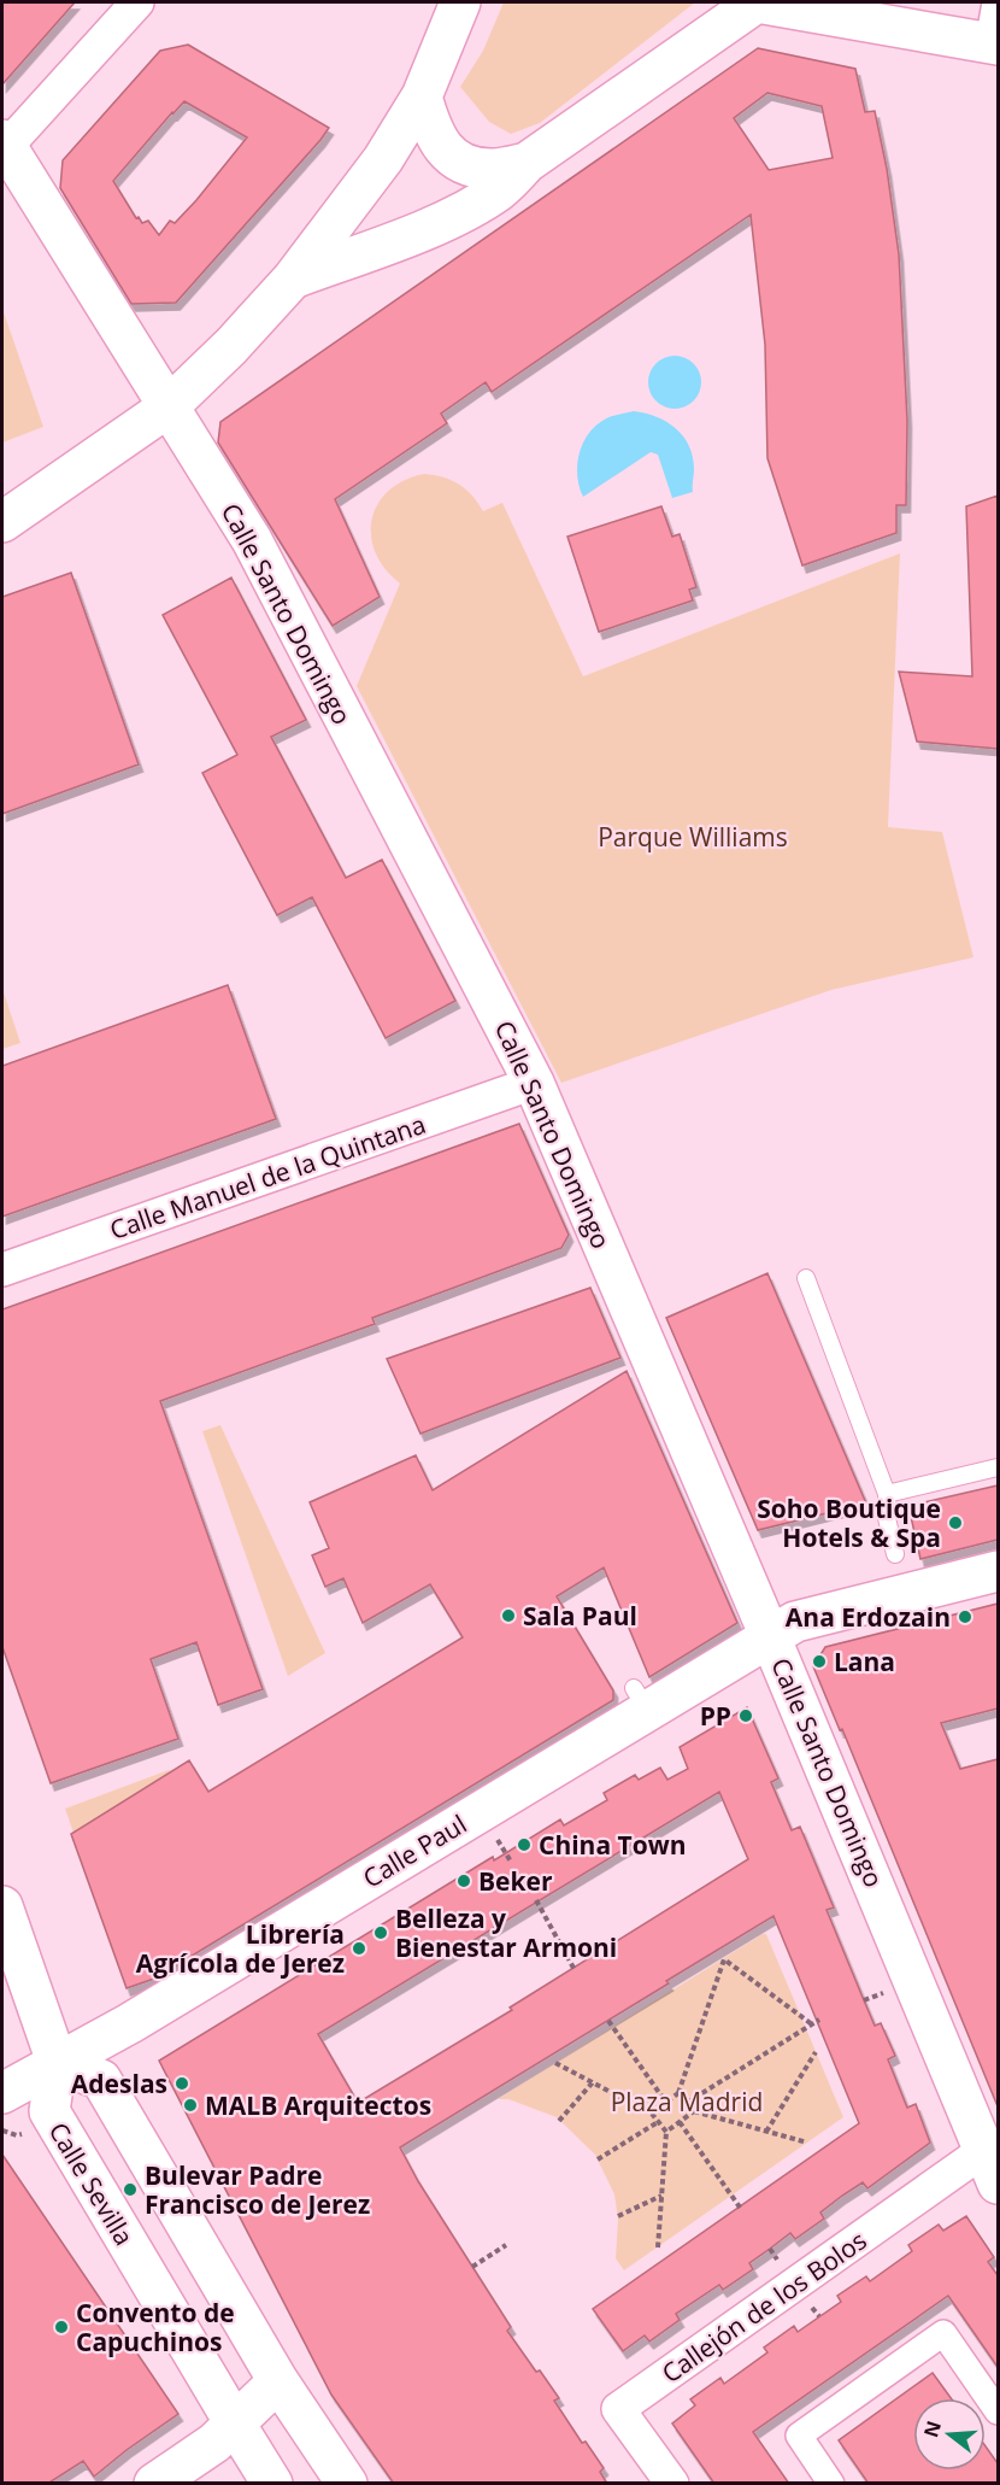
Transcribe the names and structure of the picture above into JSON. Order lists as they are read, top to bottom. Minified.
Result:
{"streets":{"street":["Calle Santo Domingo","Calle Manuel de la Quintana","Calle Paul","Calle Sevilla","Callejón de los Bolos"]},"crossings":[["Calle Santo Domingo","Calle Manuel de la Quintana"],["Calle Santo Domingo","Calle Paul"],["Calle Santo Domingo","Callejón de los Bolos"],["Calle Paul","Calle Sevilla"]],"parks":["Parque Williams","Plaza Madrid"],"places":["Soho Boutique Hotels & Spa","Sala Paul","Ana Erdozain","Lana","PP","China Town","Beker","Belleza y Bienestar Armoni","Librería Agrícola de Jerez","Adeslas","MALB Arquitectos","Bulevar Padre Francisco de Jerez","Convento de Capuchinos"],"north":"left"}
